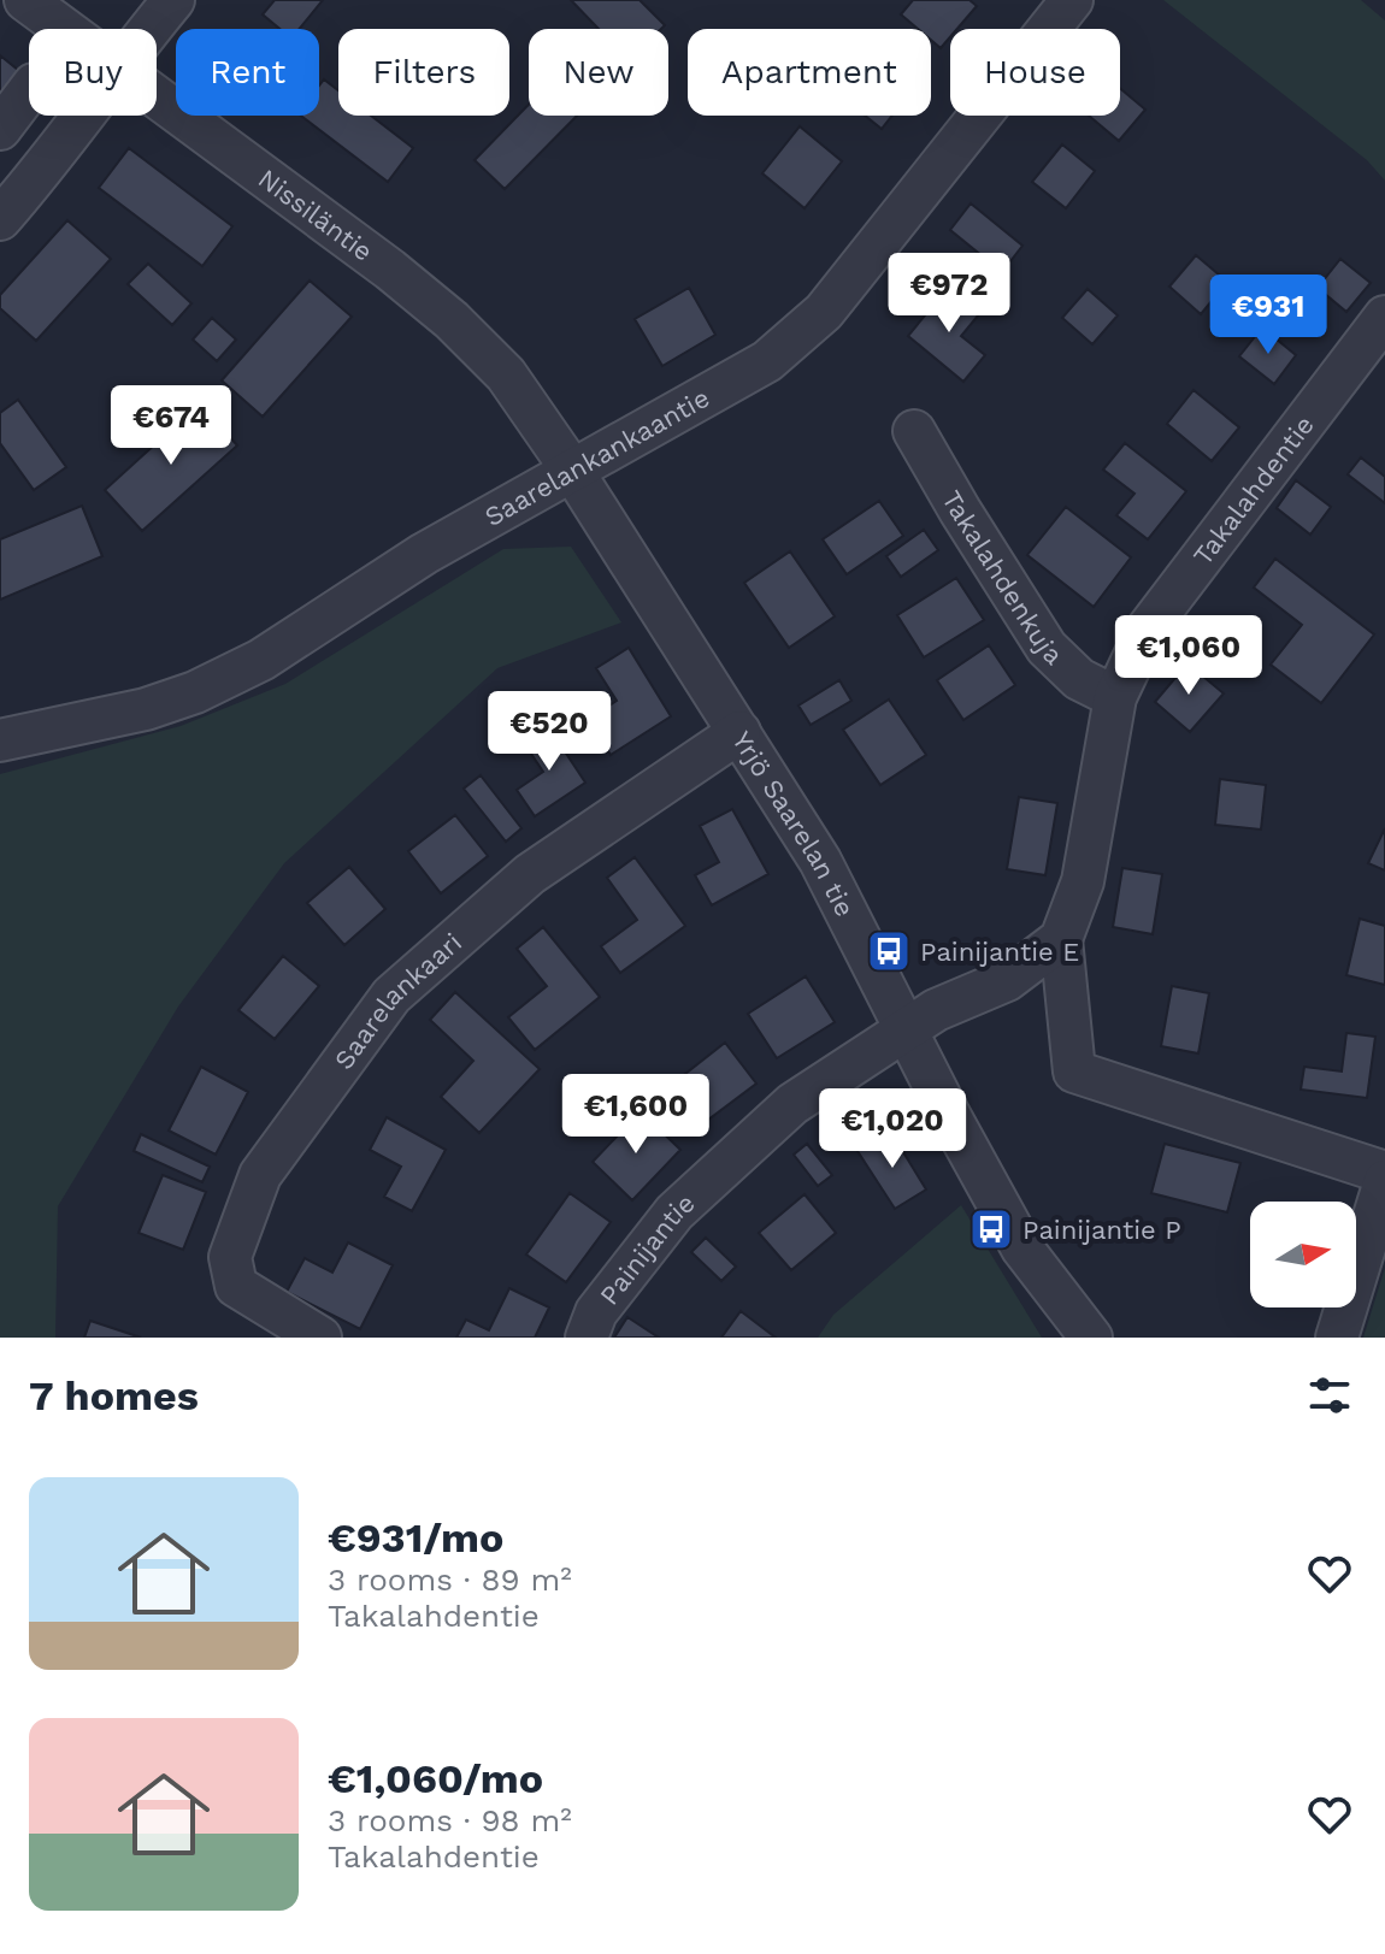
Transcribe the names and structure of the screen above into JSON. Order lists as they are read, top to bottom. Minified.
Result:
{"streets":{"street":["Nissiläntie","Saarelankankaantie","Takalahdentie","Takalahdenkuja","Yrjö Saarelan tie","Saarelankaari","Painijantie"]},"crossings":[["Nissiläntie","Saarelankankaantie"],["Nissiläntie","Yrjö Saarelan tie"],["Saarelankankaantie","Yrjö Saarelan tie"],["Takalahdentie","Takalahdenkuja"],["Yrjö Saarelan tie","Saarelankaari"],["Yrjö Saarelan tie","Painijantie"]],"places":{"bus stop":["Painijantie E","Painijantie P"]},"north":"right","page":{"chip":["Buy","Rent","Filters","New","Apartment","House"],"price":["€972","€931","€674","€1,060","€520","€1,600","€1,020"],"heading":"7 homes","list":[{"name":"€931/mo","note":"3 rooms · 89 m² · Takalahdentie"},{"name":"€1,060/mo","note":"3 rooms · 98 m² · Takalahdentie"}]}}
